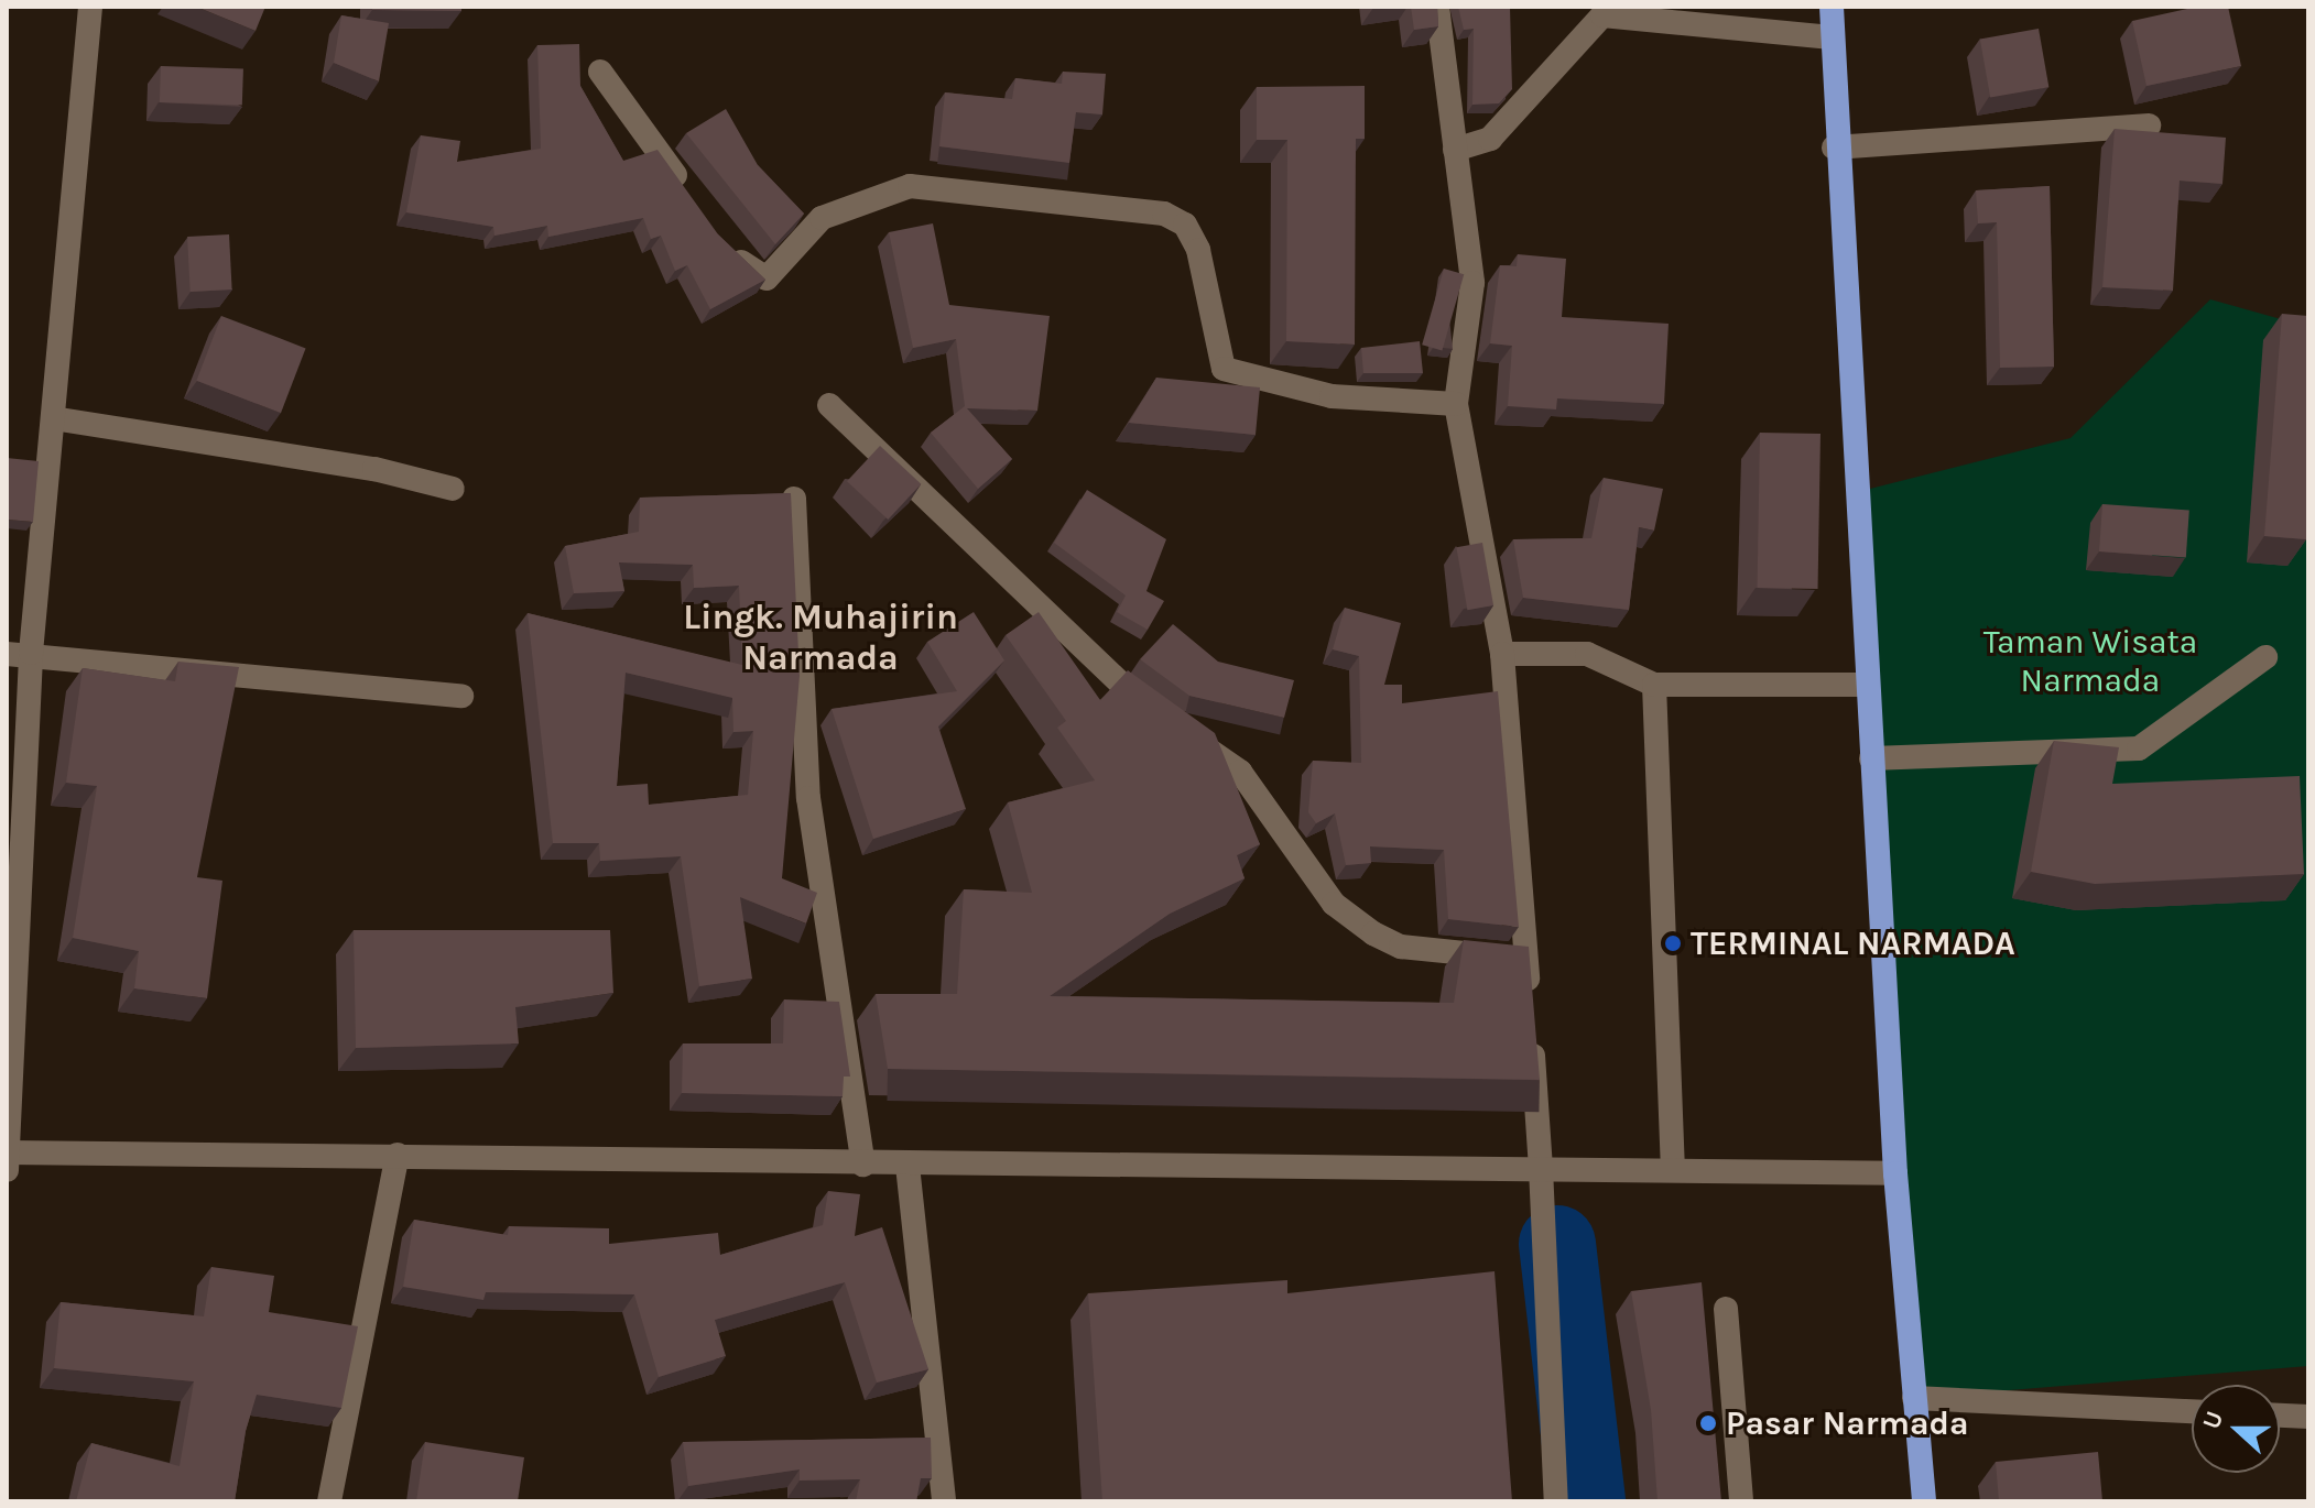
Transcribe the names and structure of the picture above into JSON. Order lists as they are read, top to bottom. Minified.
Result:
{"districts":["Lingk. Muhajirin Narmada"],"parks":["Taman Wisata Narmada"],"places":["TERMINAL NARMADA","Pasar Narmada"],"north":"left"}
